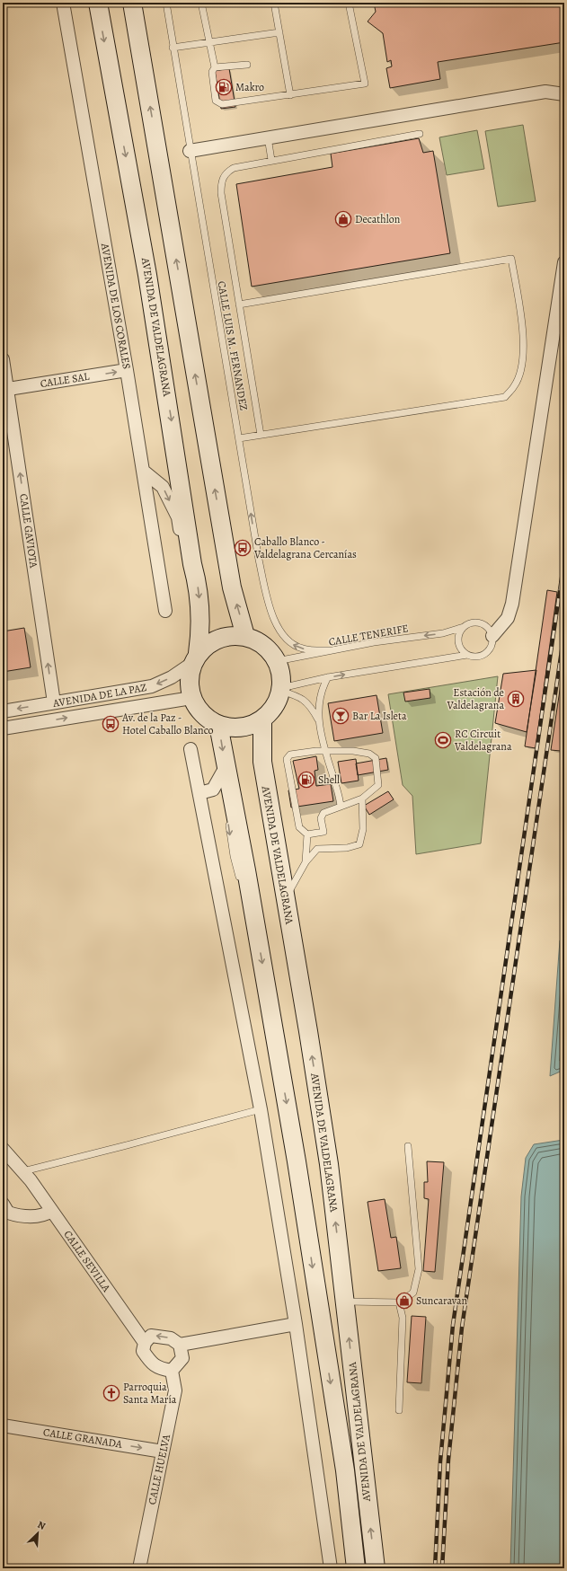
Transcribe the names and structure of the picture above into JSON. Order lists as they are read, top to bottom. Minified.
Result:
{"streets":{"main road":["AVENIDA DE VALDELAGRANA"],"street":["AVENIDA DE LOS CORALES","CALLE SAL","CALLE GAVIOTA","AVENIDA DE LA PAZ","CALLE SEVILLA","CALLE GRANADA","CALLE HUELVA"],"lane":["CALLE LUIS M. FERNANDEZ","CALLE TENERIFE"]},"crossings":[["AVENIDA DE LOS CORALES","CALLE SAL"],["AVENIDA DE VALDELAGRANA","CALLE TENERIFE"],["AVENIDA DE VALDELAGRANA","AVENIDA DE LA PAZ"],["CALLE LUIS M. FERNANDEZ","CALLE TENERIFE"],["CALLE SAL","CALLE GAVIOTA"],["CALLE GAVIOTA","AVENIDA DE LA PAZ"],["CALLE TENERIFE","AVENIDA DE LA PAZ"],["CALLE SEVILLA","CALLE HUELVA"],["CALLE GRANADA","CALLE HUELVA"]],"one_way":["CALLE SAL","CALLE GAVIOTA","CALLE GRANADA"],"places":{"fuel station":["Makro","Shell"],"shop":["Decathlon","Suncaravan"],"bus stop":["Caballo Blanco - Valdelagrana Cercanías","Av. de la Paz - Hotel Caballo Blanco"],"building":["Estación de Valdelagrana"],"bar":["Bar La Isleta"],"sports":["RC Circuit Valdelagrana"],"church":["Parroquia Santa María"]},"north":"top right"}
